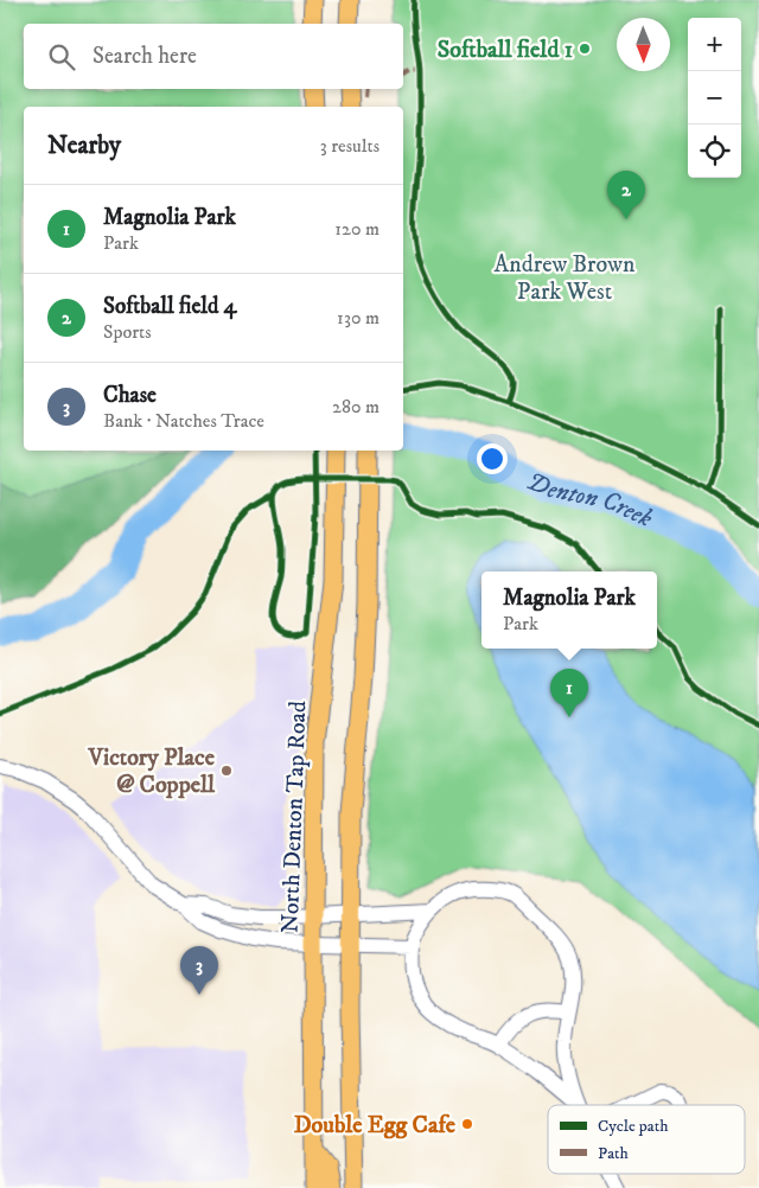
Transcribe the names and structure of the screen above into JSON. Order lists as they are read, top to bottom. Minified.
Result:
{"streets":{"main road":["North Denton Tap Road"]},"water":["Denton Creek"],"parks":["Andrew Brown Park West"],"places":["Softball field 1","Victory Place @ Coppell","Double Egg Cafe"],"legend":["Cycle path","Path"],"north":"bottom","page":{"map_buttons":["+","−"],"search":"Search here","heading":["Nearby","3 results"],"pins":["2","1","3"],"list":[{"mark":"1","name":"Magnolia Park","note":"Park","value":"120 m"},{"mark":"2","name":"Softball field 4","note":"Sports","value":"130 m"},{"mark":"3","name":"Chase","note":"Bank · Natches Trace","value":"280 m"}],"popup":["Magnolia Park","Park"]}}
